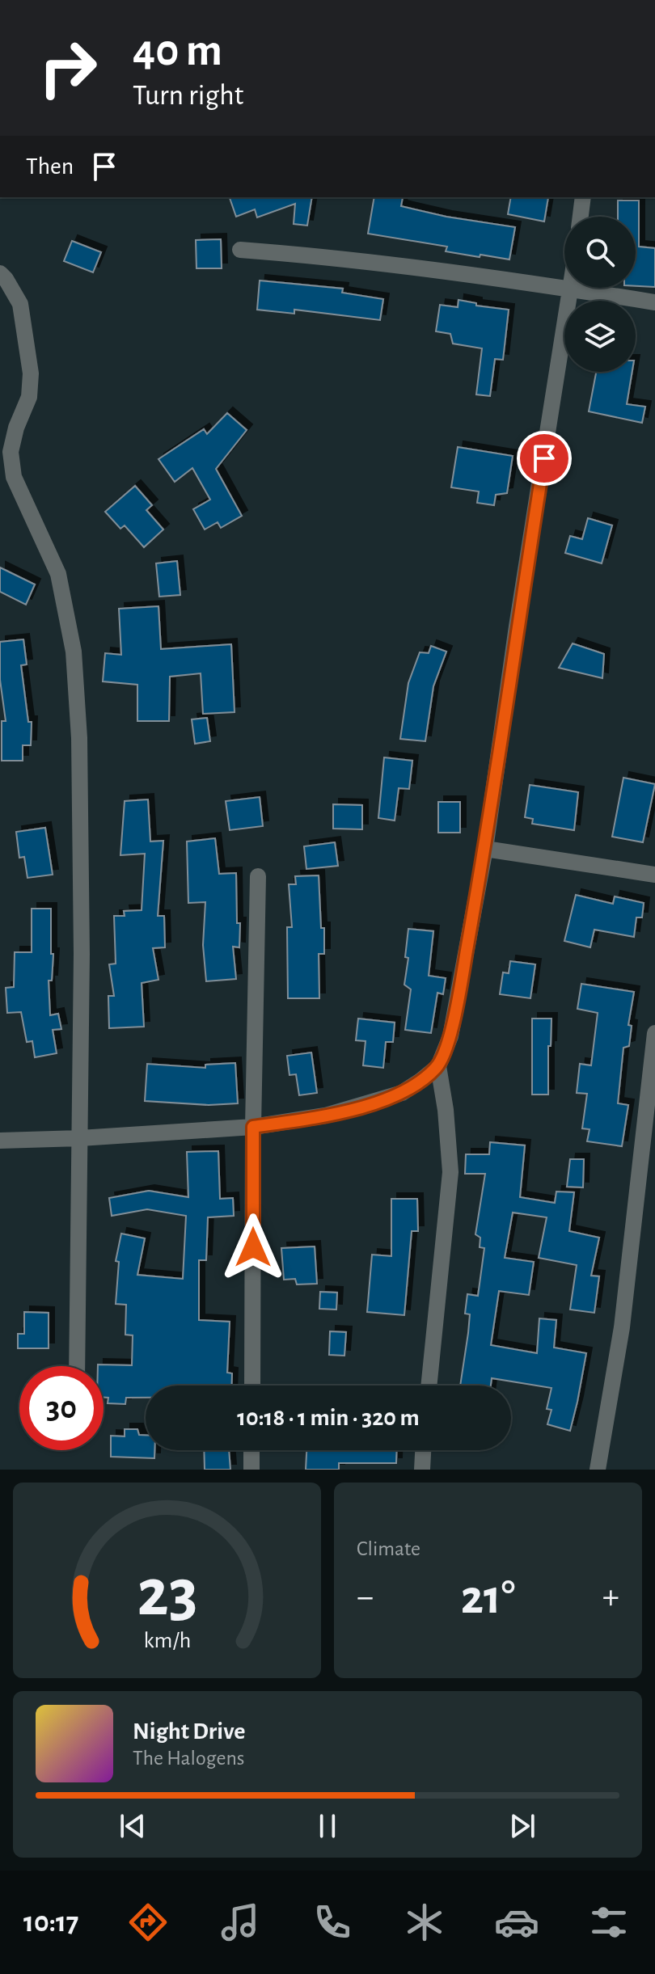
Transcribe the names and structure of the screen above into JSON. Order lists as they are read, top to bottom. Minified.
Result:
{"page":{"turn":["40 m","Turn right"],"then":"Then","limit":"30","trip":"10:18 · 1 min · 320 m","tile":"Climate","heat":["−","21°","+"],"song":["Night Drive","The Halogens"],"tabs":"10:17","gauge":["23","km/h"]}}
